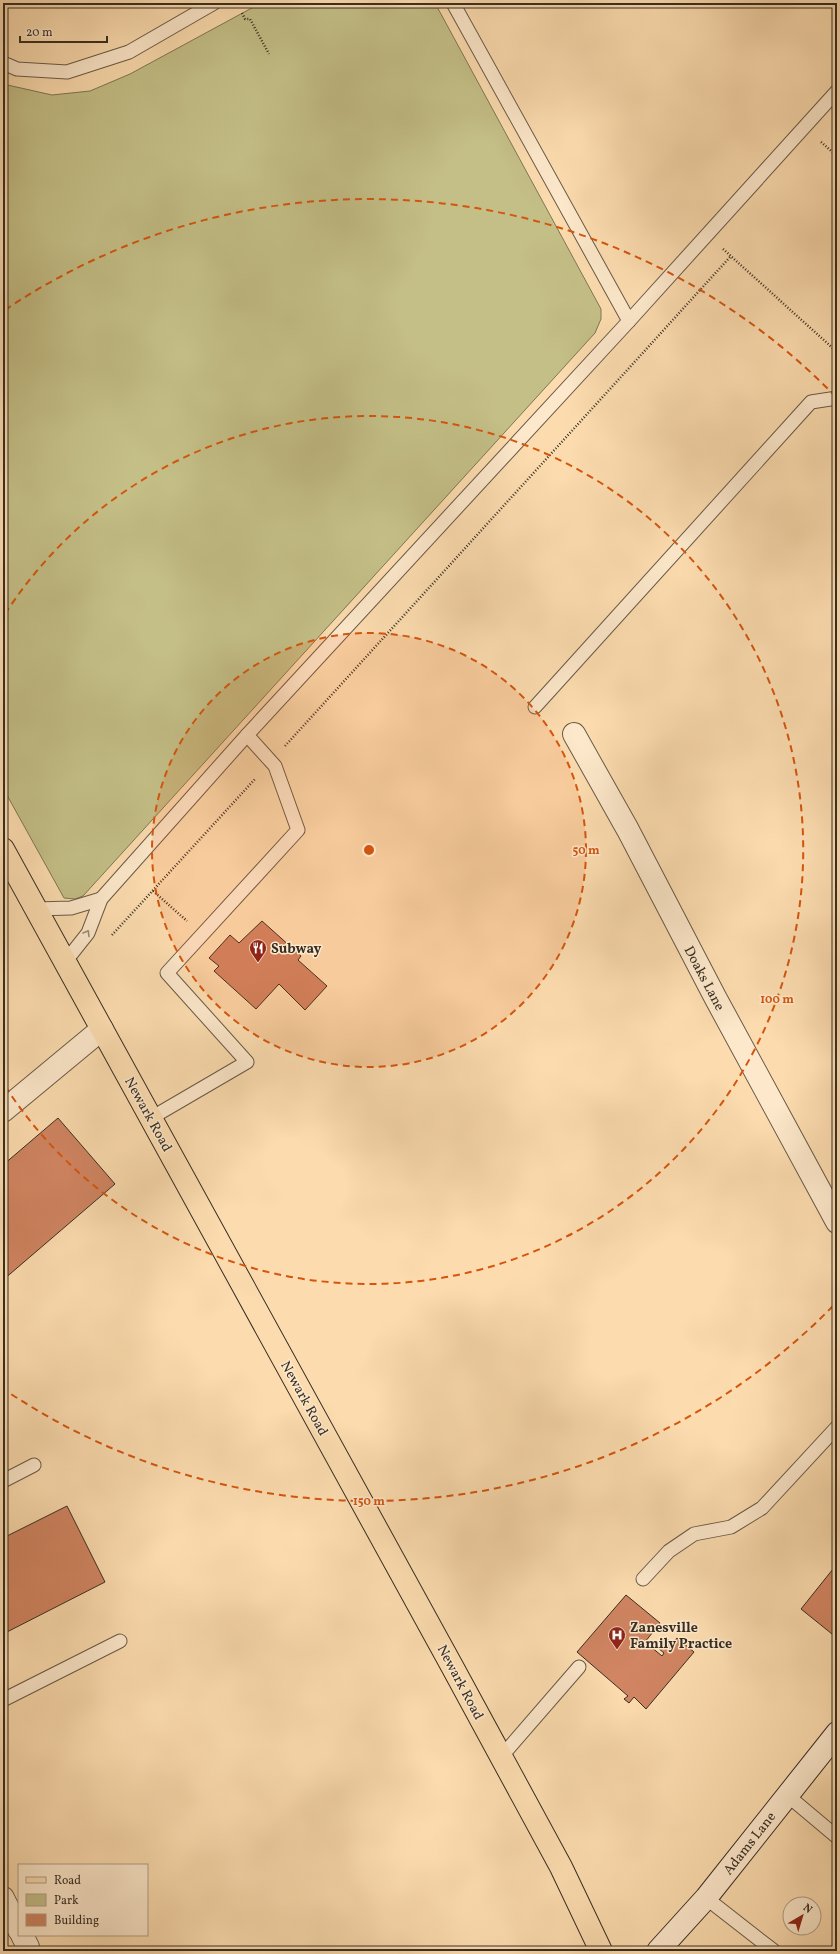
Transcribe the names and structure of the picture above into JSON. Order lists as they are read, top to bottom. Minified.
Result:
{"streets":{"main road":["Newark Road"],"street":["Doaks Lane","Adams Lane"]},"places":{"restaurant":["Subway"],"hospital":["Zanesville Family Practice"]},"legend":["Road","Park","Building"],"scale_bar":"20 m","north":"top right","rings":["50 m","100 m","150 m"]}
